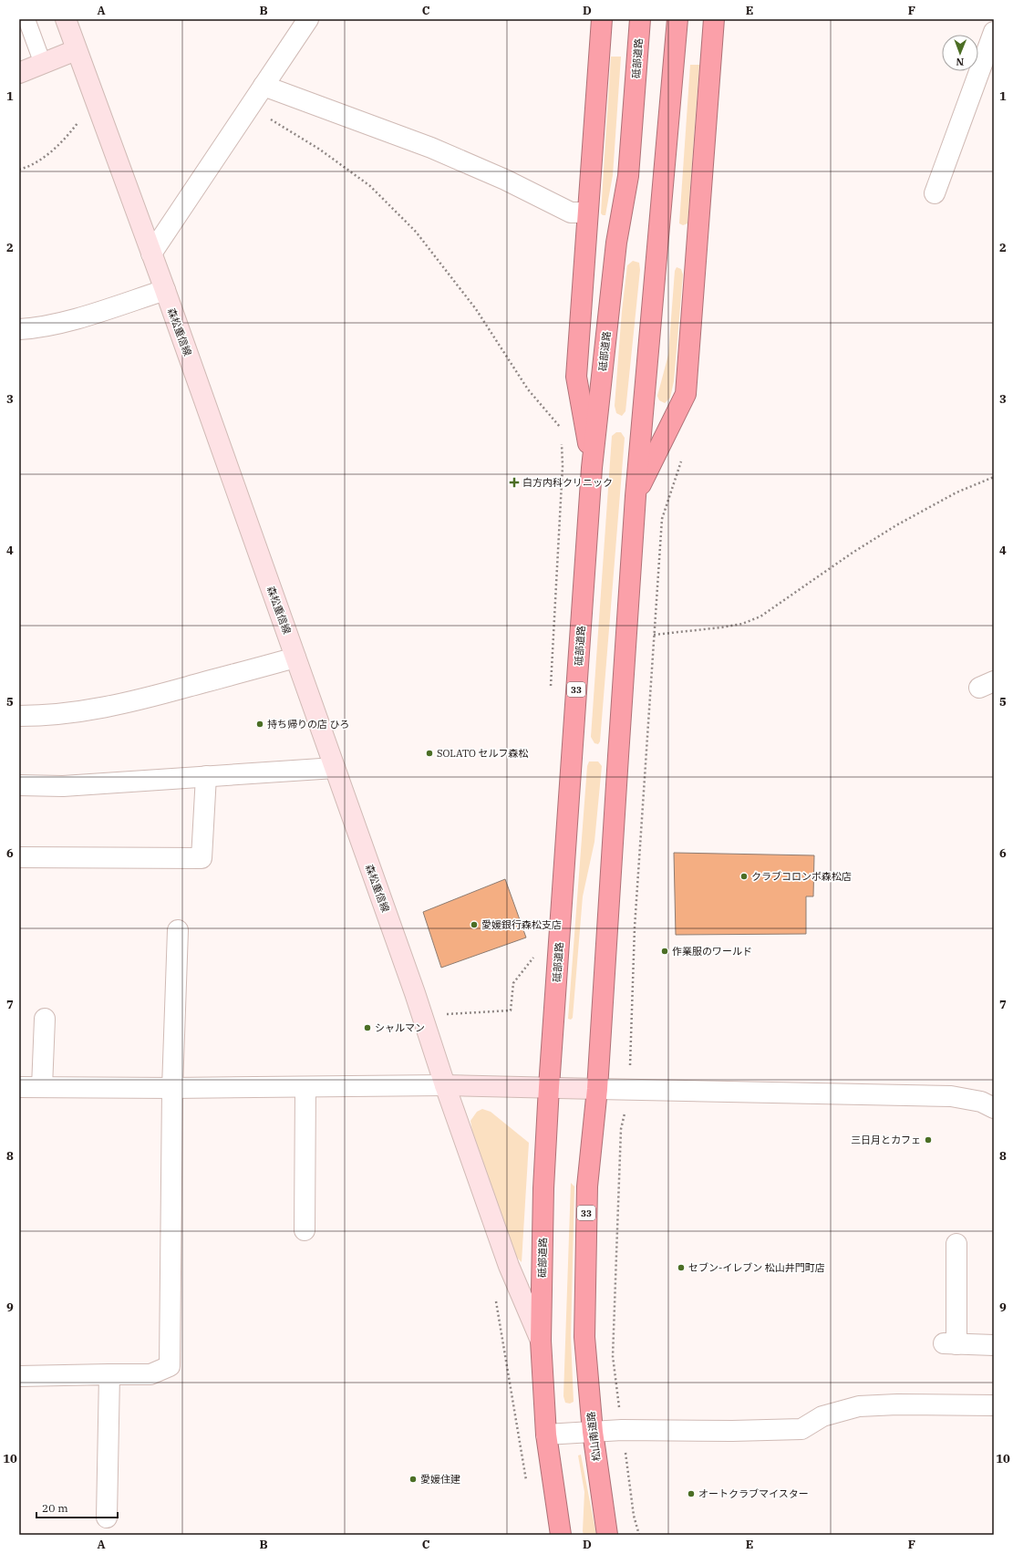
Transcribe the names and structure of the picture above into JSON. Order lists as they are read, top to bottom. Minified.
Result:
{"streets":{"highway":["砥部道路","33","松山南道路"],"main road":["森松重信線"]},"crossings":[["砥部道路","森松重信線"],["砥部道路","33"],["森松重信線","33"],["33","松山南道路"]],"places":{"health":["白方内科クリニック"],"other":["持ち帰りの店 ひろ","SOLATO セルフ森松","クラブコロンボ森松店","愛媛銀行森松支店","作業服のワールド","シャルマン","三日月とカフェ","セブン-イレブン 松山井門町店","愛媛住建","オートクラブマイスター"]},"scale_bar":"20 m","north":"bottom","grid":{"columns":["A","B","C","D","E","F"],"rows":["1","2","3","4","5","6","7","8","9","10"]}}
